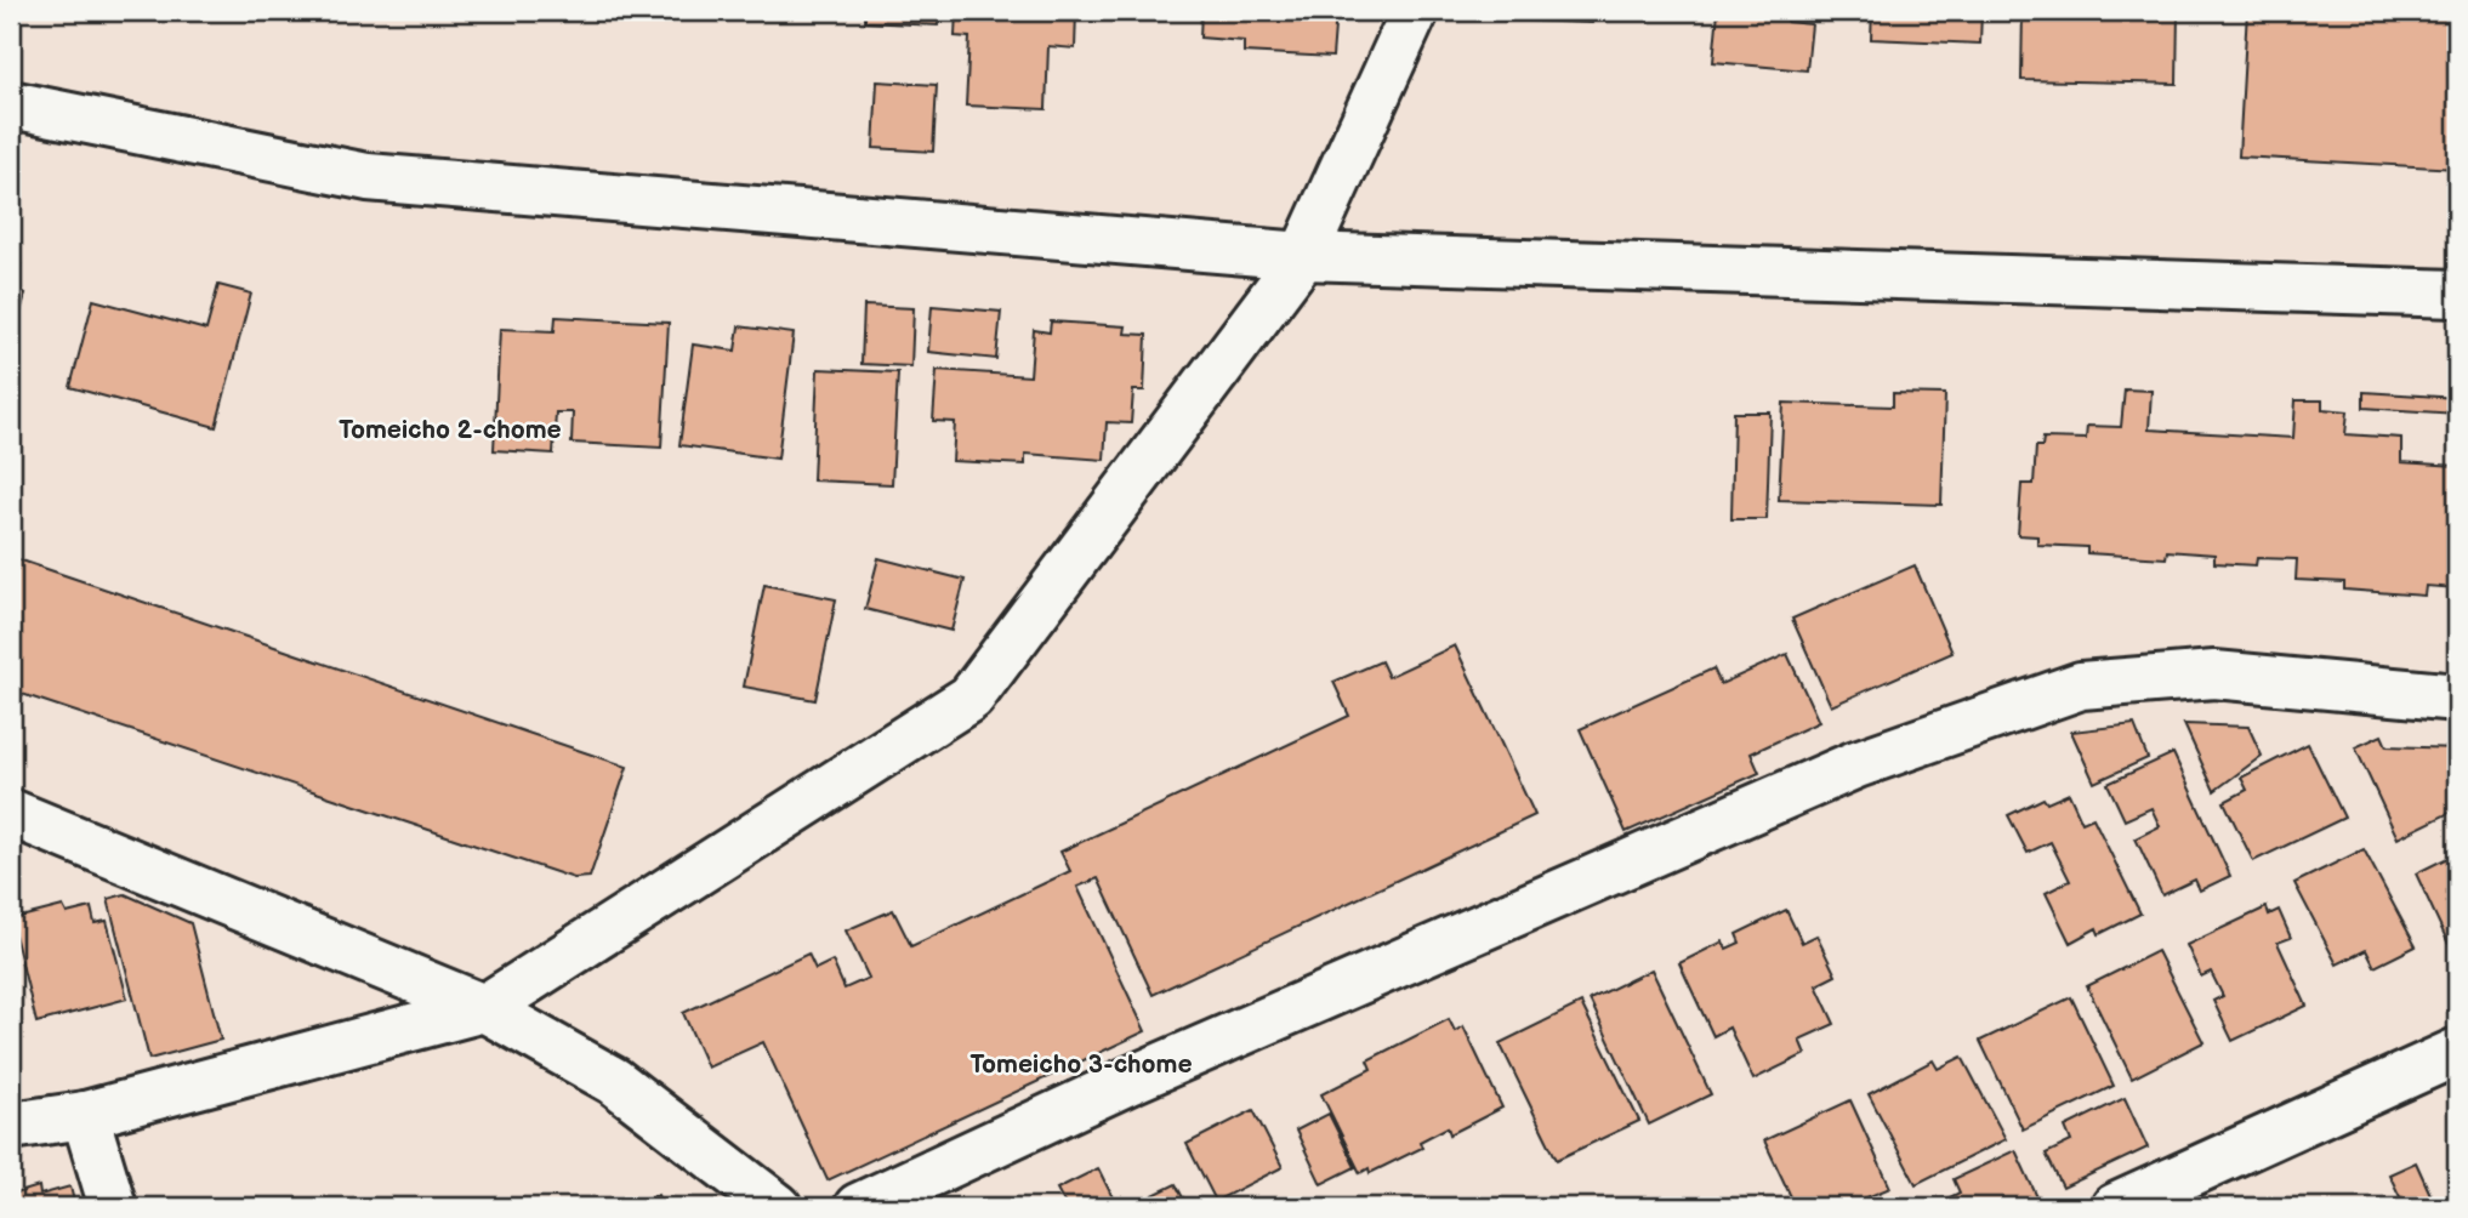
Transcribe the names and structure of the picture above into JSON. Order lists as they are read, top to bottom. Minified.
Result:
{"districts":["Tomeicho 2-chome","Tomeicho 3-chome"]}
